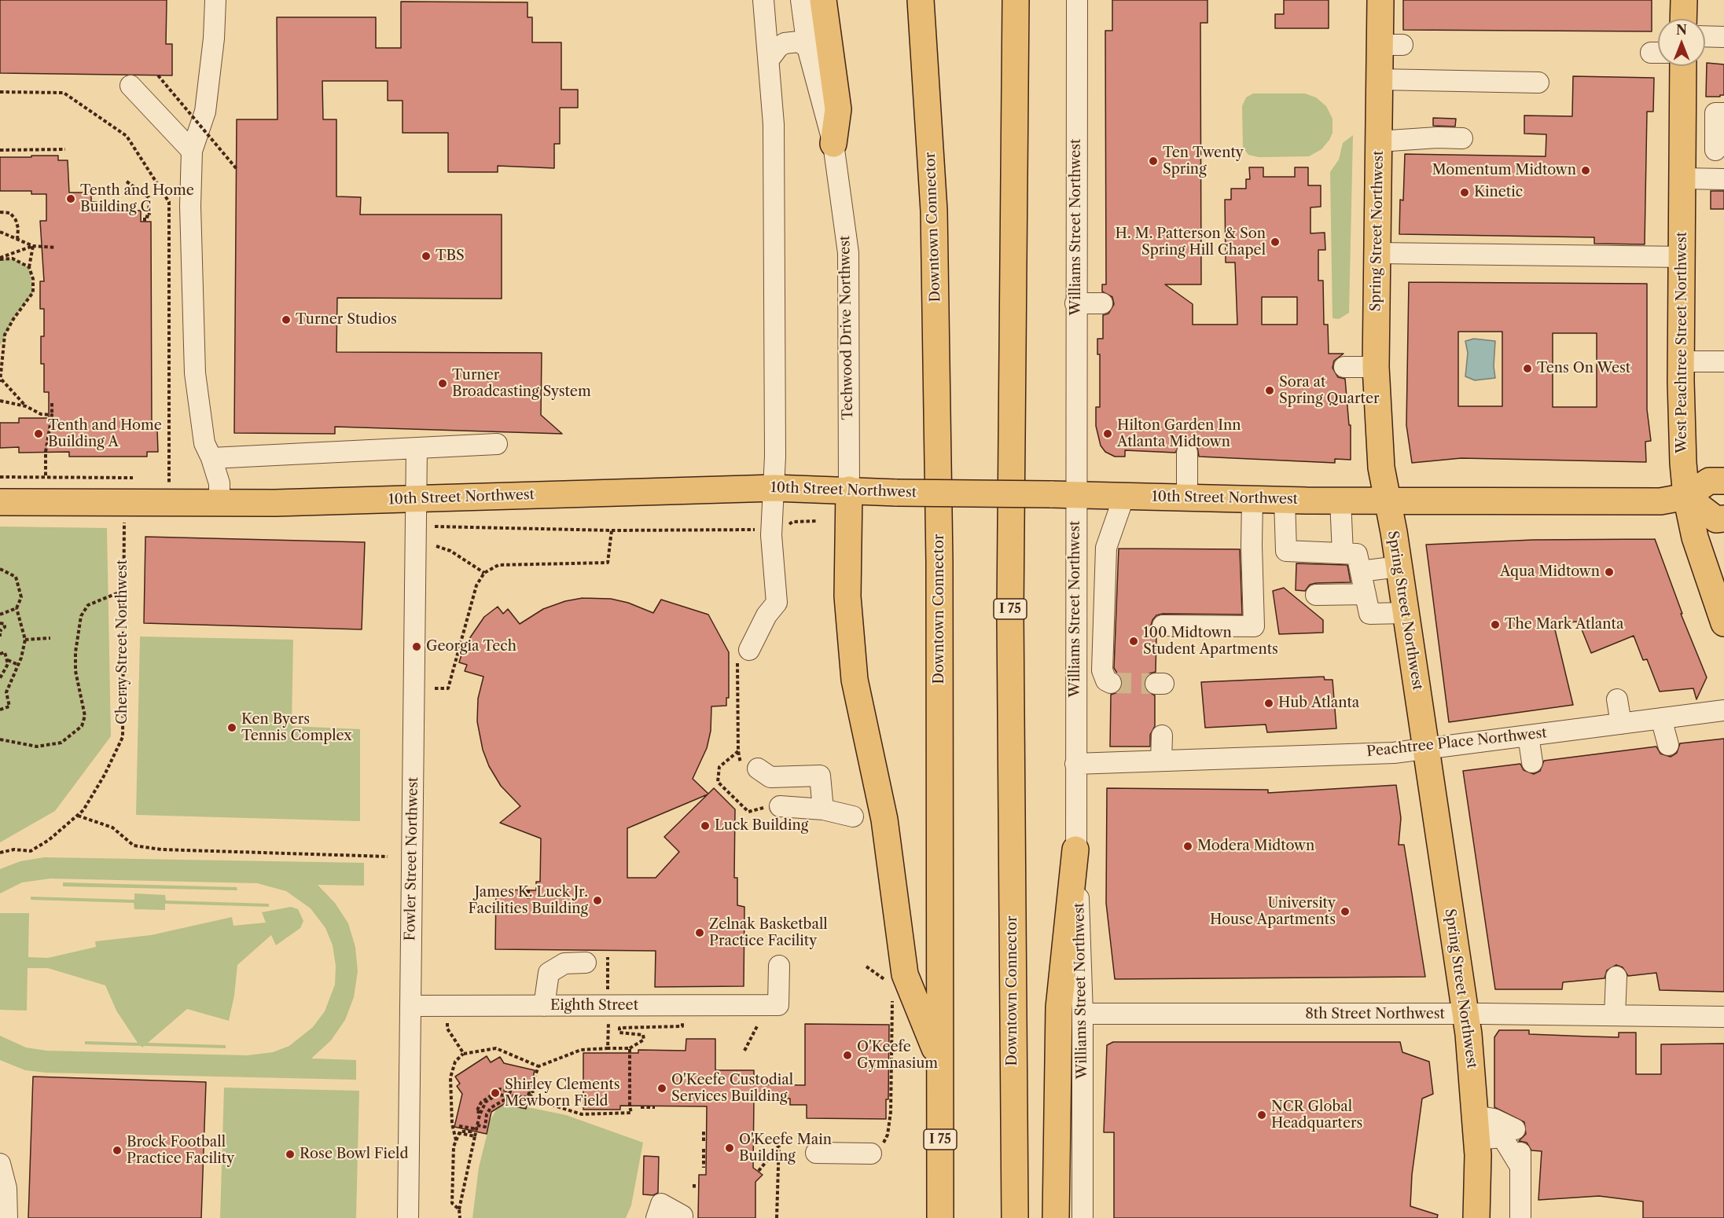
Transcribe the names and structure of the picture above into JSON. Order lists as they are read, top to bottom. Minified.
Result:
{"streets":{"main road":["Downtown Connector","Spring Street Northwest","West Peachtree Street Northwest","10th Street Northwest","I 75"],"street":["Williams Street Northwest","Techwood Drive Northwest","Peachtree Place Northwest","Fowler Street Northwest","Eighth Street","8th Street Northwest"],"path":["Cherry Street Northwest"]},"crossings":[["Williams Street Northwest","10th Street Northwest"],["Williams Street Northwest","Peachtree Place Northwest"],["Williams Street Northwest","8th Street Northwest"],["Spring Street Northwest","10th Street Northwest"],["Spring Street Northwest","Peachtree Place Northwest"],["Spring Street Northwest","8th Street Northwest"],["Techwood Drive Northwest","10th Street Northwest"],["West Peachtree Street Northwest","10th Street Northwest"],["10th Street Northwest","Fowler Street Northwest"],["Fowler Street Northwest","Eighth Street"]],"places":["Ten Twenty Spring","Momentum Midtown","Kinetic","Tenth and Home Building C","H. M. Patterson & Son Spring Hill Chapel","TBS","Turner Studios","Tens On West","Turner Broadcasting System","Sora at Spring Quarter","Tenth and Home Building A","Hilton Garden Inn Atlanta Midtown","Aqua Midtown","The Mark Atlanta","100 Midtown Student Apartments","Georgia Tech","Hub Atlanta","Ken Byers Tennis Complex","Luck Building","Modera Midtown","James K. Luck Jr. Facilities Building","University House Apartments","Zelnak Basketball Practice Facility","O'Keefe Gymnasium","O'Keefe Custodial Services Building","Shirley Clements Mewborn Field","NCR Global Headquarters","O'Keefe Main Building","Brock Football Practice Facility","Rose Bowl Field"],"north":"top"}
